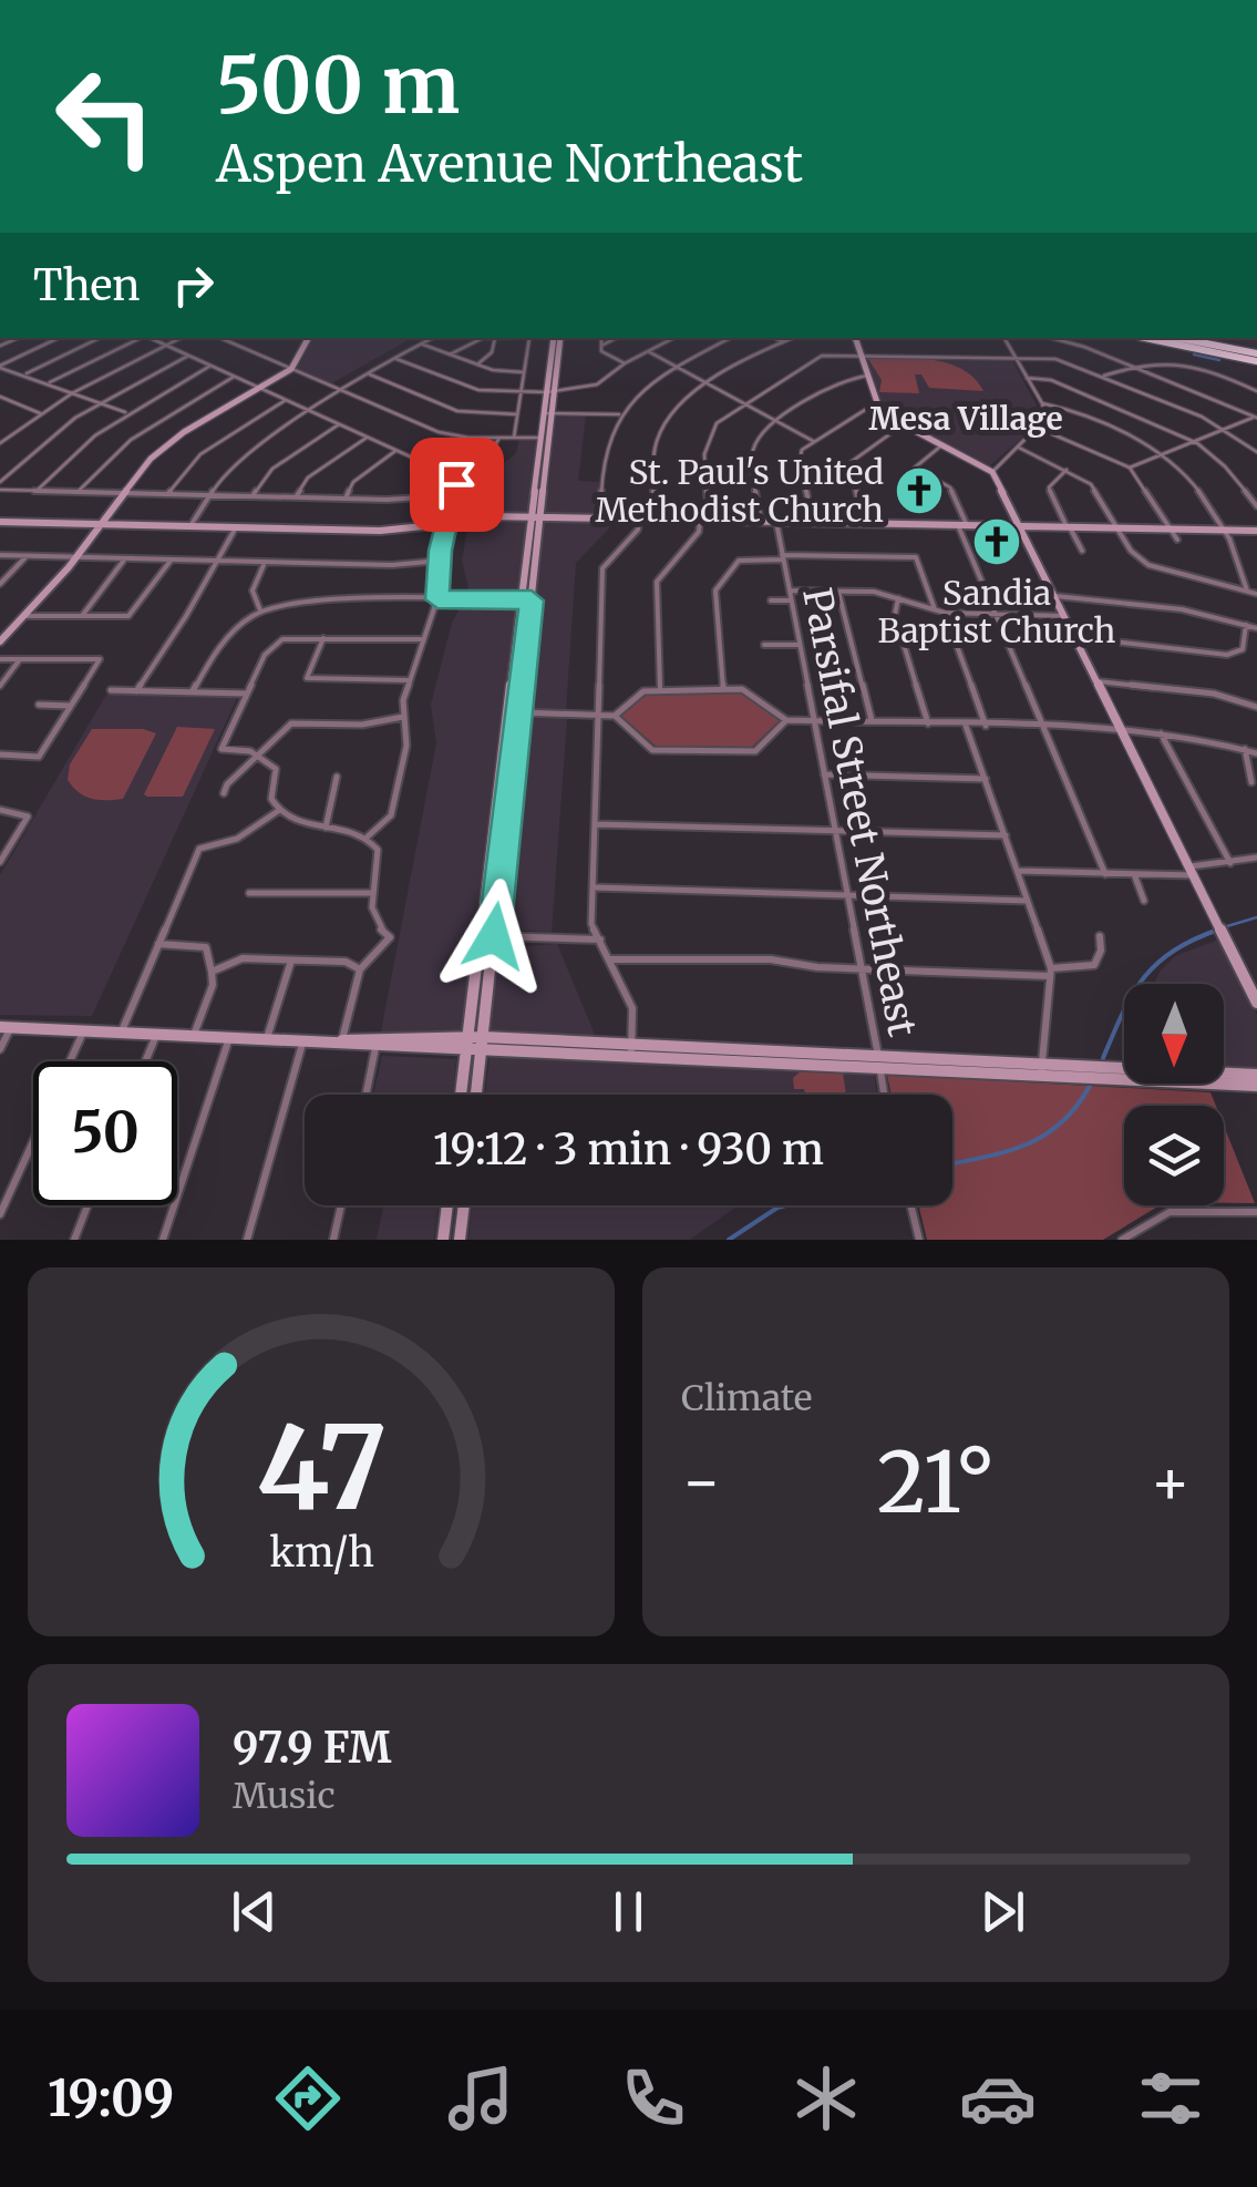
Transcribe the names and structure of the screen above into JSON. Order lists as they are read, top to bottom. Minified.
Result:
{"streets":{"street":["Parsifal Street Northeast"]},"districts":["Mesa Village"],"places":{"church":["St. Paul's United Methodist Church","Sandia Baptist Church"]},"north":"bottom","page":{"turn":["500 m","Aspen Avenue Northeast"],"then":"Then","limit":"50","trip":"19:12 · 3 min · 930 m","tile":"Climate","heat":["−","21°","+"],"song":["97.9 FM","Music"],"tabs":"19:09","gauge":["47","km/h"]}}
